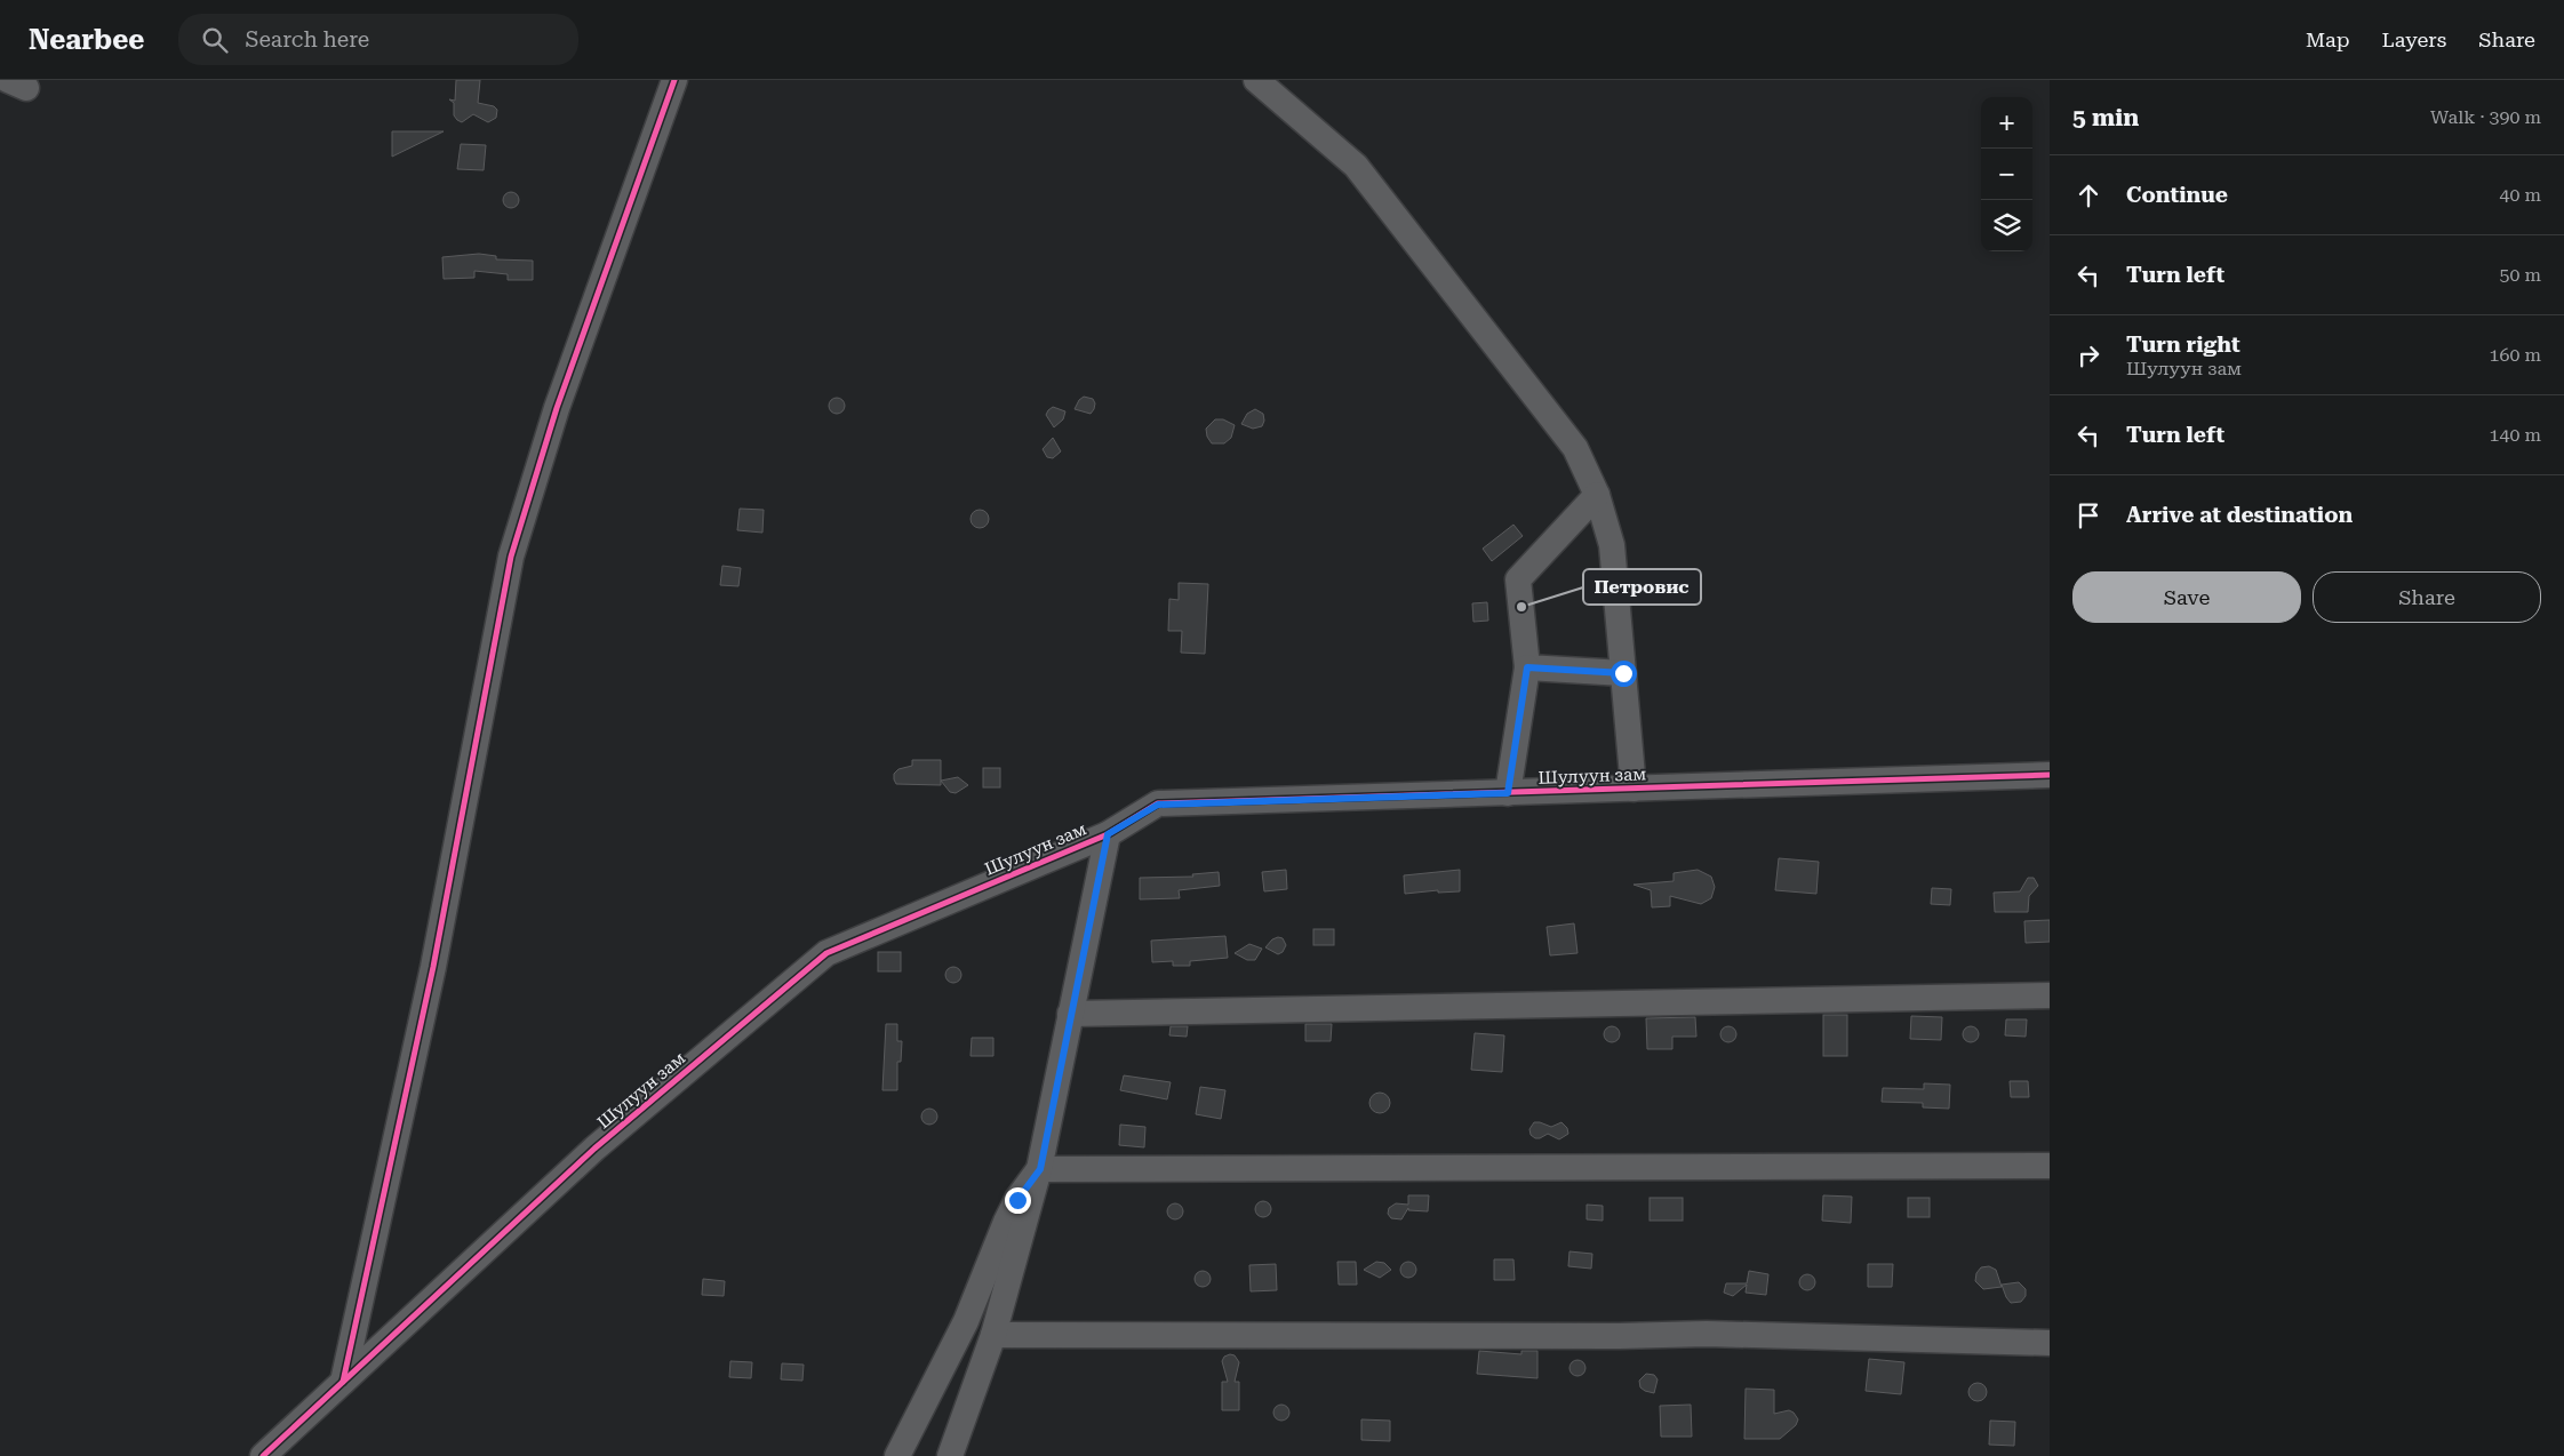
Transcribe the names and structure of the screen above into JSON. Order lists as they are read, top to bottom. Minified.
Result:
{"streets":{"street":["Шулуун зам"]},"places":["Петровис"],"page":{"header":"Nearbee","search":"Search here","nav":["Map","Layers","Share"],"heading":["5 min","Walk · 390 m"],"map_buttons":["+","−"],"list":[["Continue","40 m"],["Turn left","50 m"],["Turn right","Шулуун зам","160 m"],["Turn left","140 m"],"Arrive at destination"],"buttons":["Save","Share"]}}
